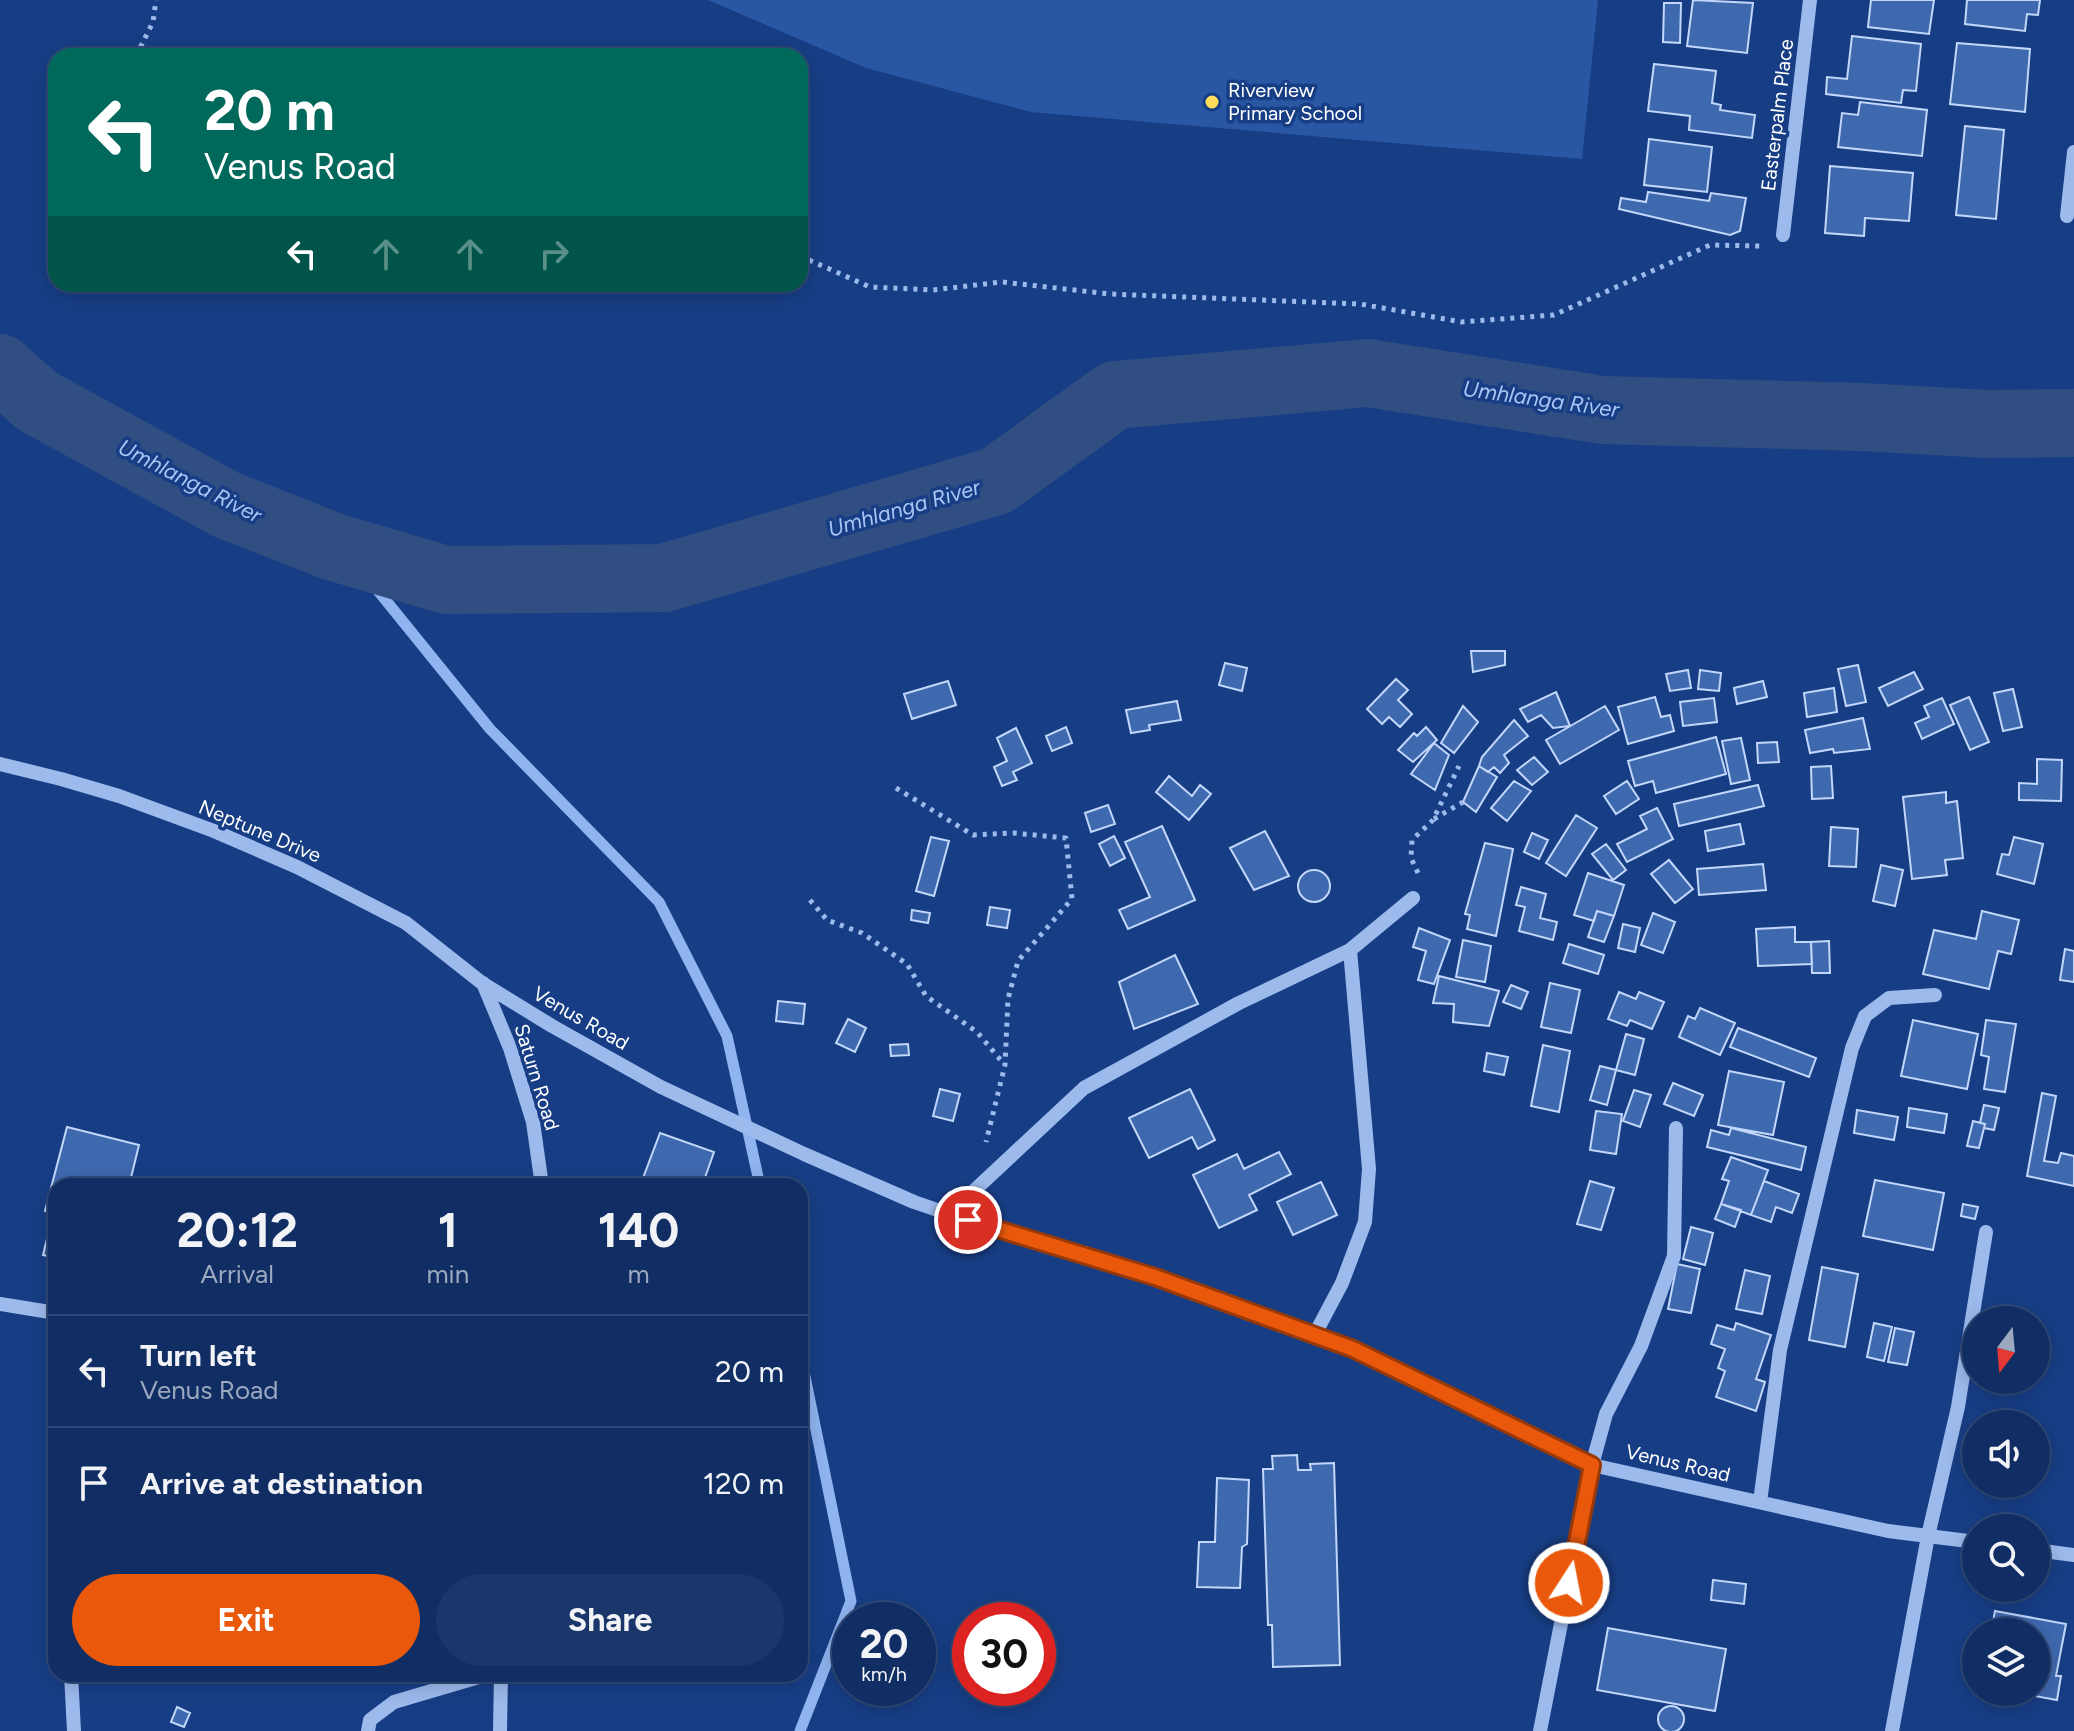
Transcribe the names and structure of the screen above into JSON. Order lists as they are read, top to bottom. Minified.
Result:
{"streets":{"street":["Easterpalm Place","Neptune Drive","Venus Road","Saturn Road"]},"crossings":[["Neptune Drive","Venus Road"],["Neptune Drive","Saturn Road"],["Venus Road","Saturn Road"]],"water":["Umhlanga River"],"places":["Riverview Primary School"],"north":"bottom","page":{"turn":["20 m","Venus Road"],"eta":["20:12","Arrival","1","min","140","m"],"list":[{"name":"Turn left","note":"Venus Road","value":"20 m"},{"name":"Arrive at destination","value":"120 m"}],"buttons":["Exit","Share"],"speed":"20 km/h","limit":"30"}}
